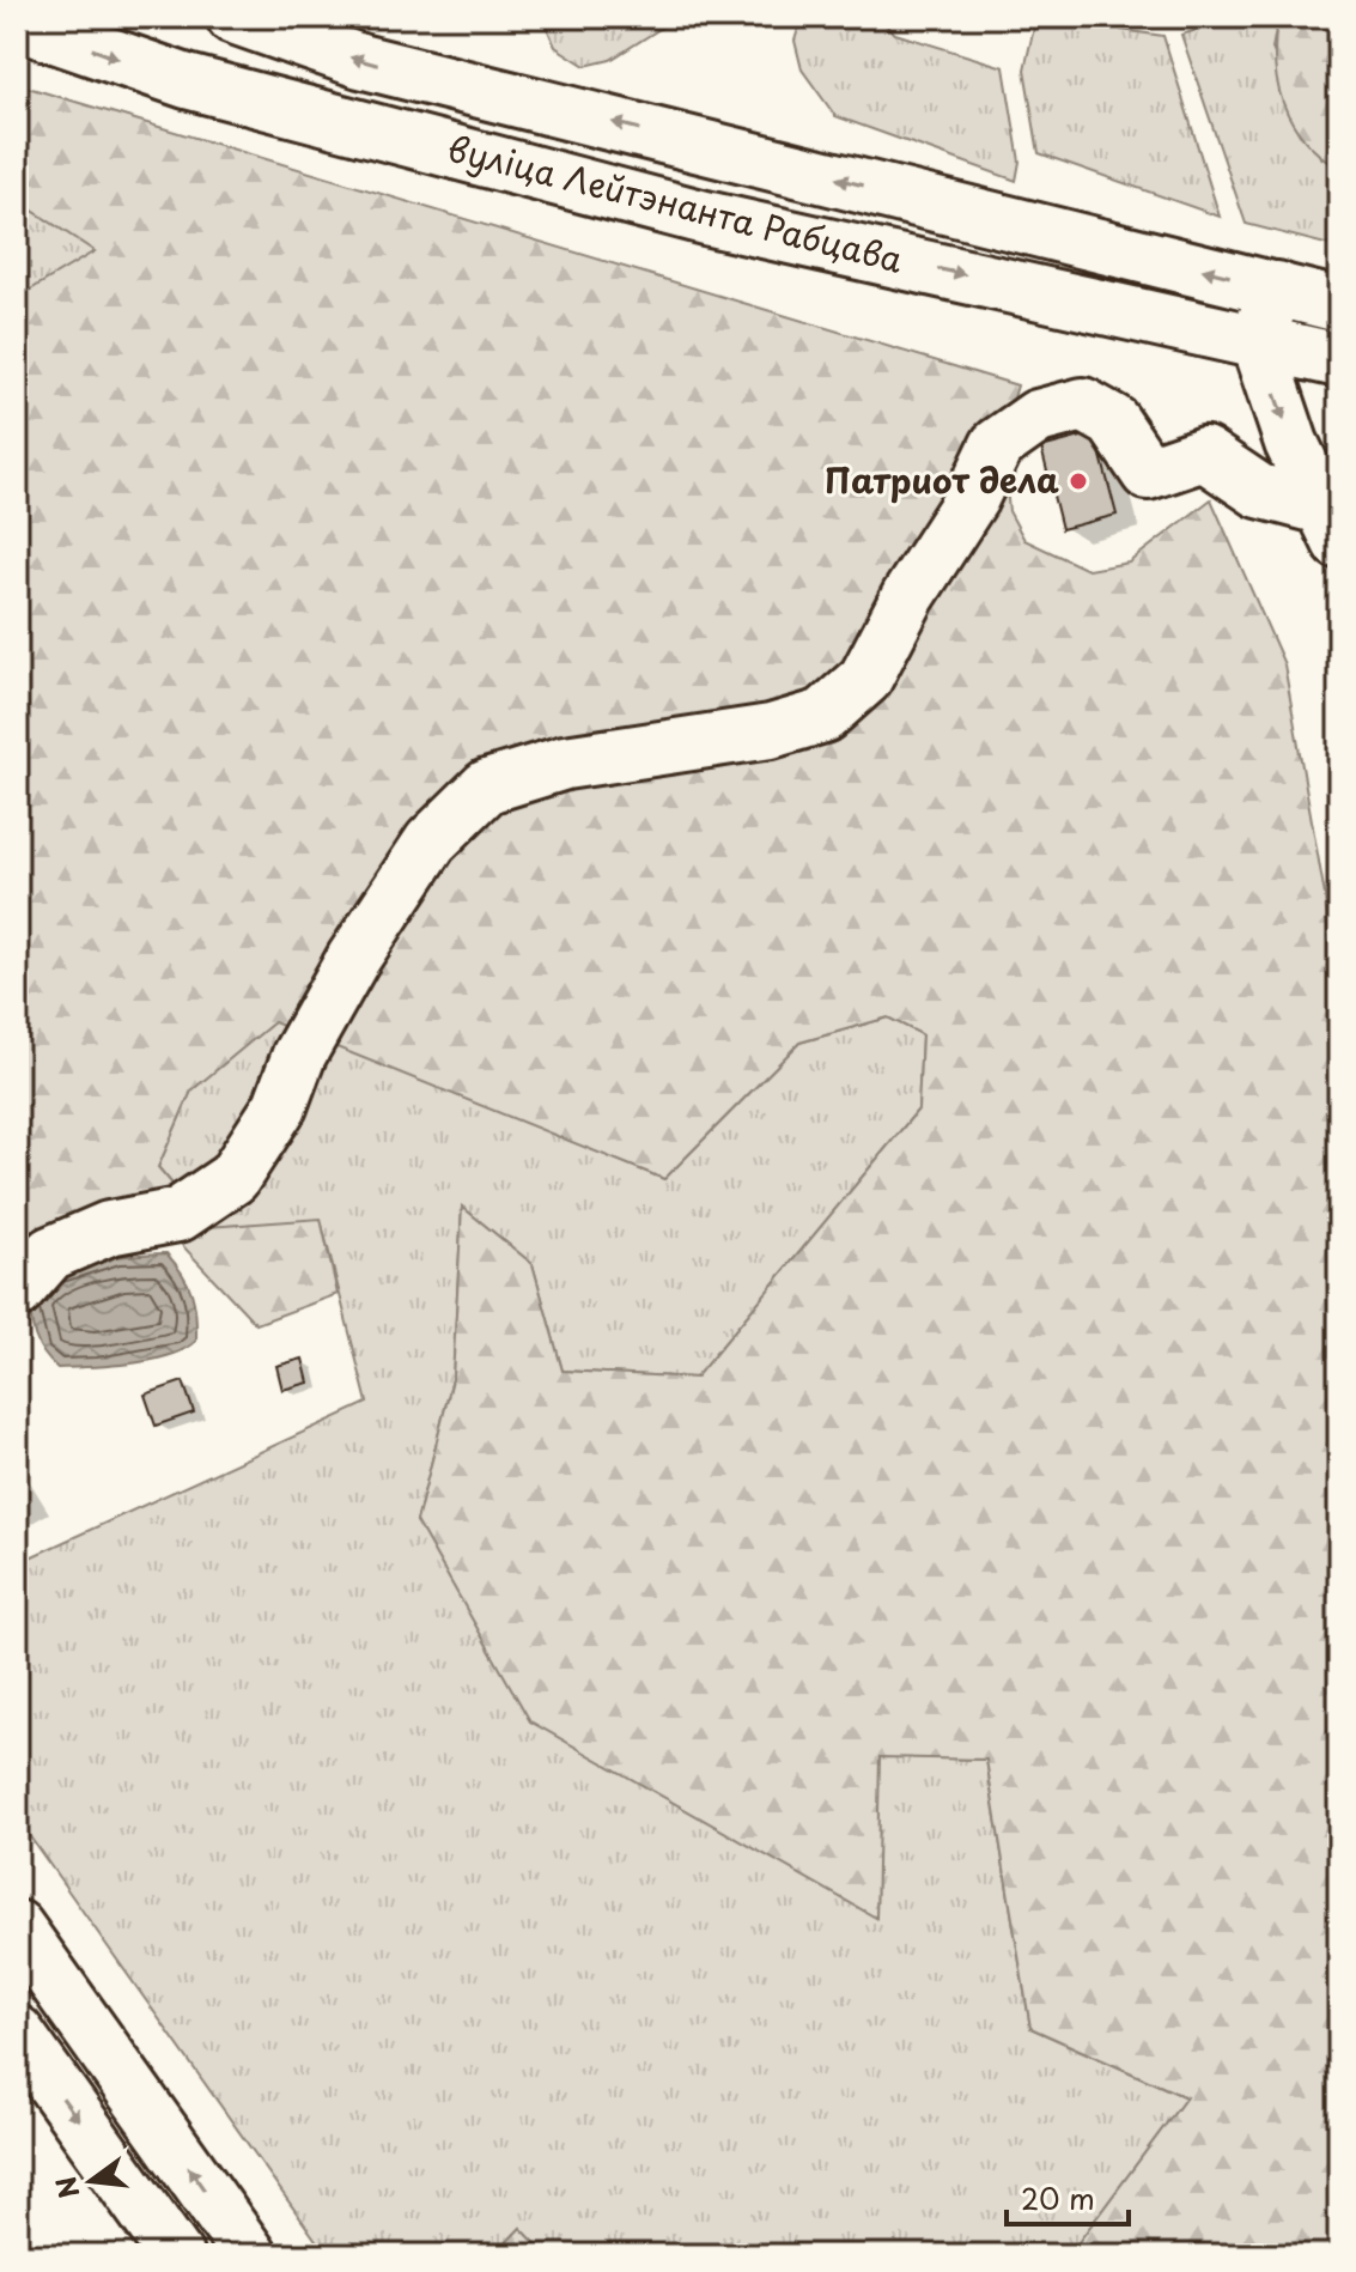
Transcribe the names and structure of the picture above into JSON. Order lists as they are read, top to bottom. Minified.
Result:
{"streets":{"main road":["вуліца Лейтэнанта Рабцава"]},"places":["Патриот дела"],"scale_bar":"20 m","north":"left"}
